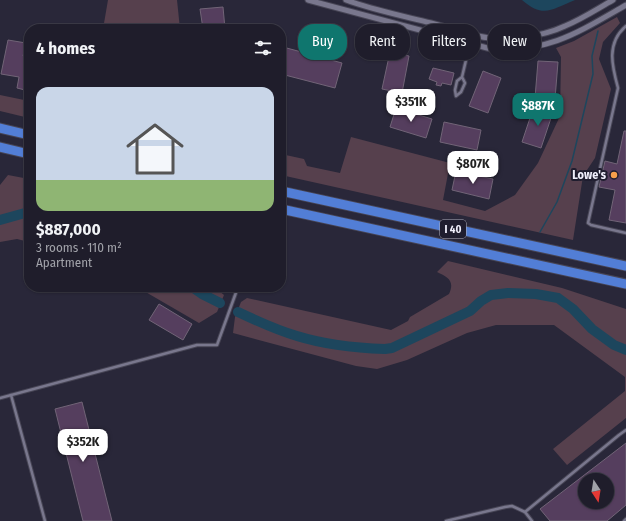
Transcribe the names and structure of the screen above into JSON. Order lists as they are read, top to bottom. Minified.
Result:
{"streets":{"highway":["I 40"]},"places":["Lowe's"],"north":"bottom","page":{"chip":["Buy","Rent","Filters","New"],"heading":"4 homes","list":[{"name":"$887,000","note":"3 rooms · 110 m² · Apartment"}],"price":["$351K","$887K","$807K","$352K"]}}
